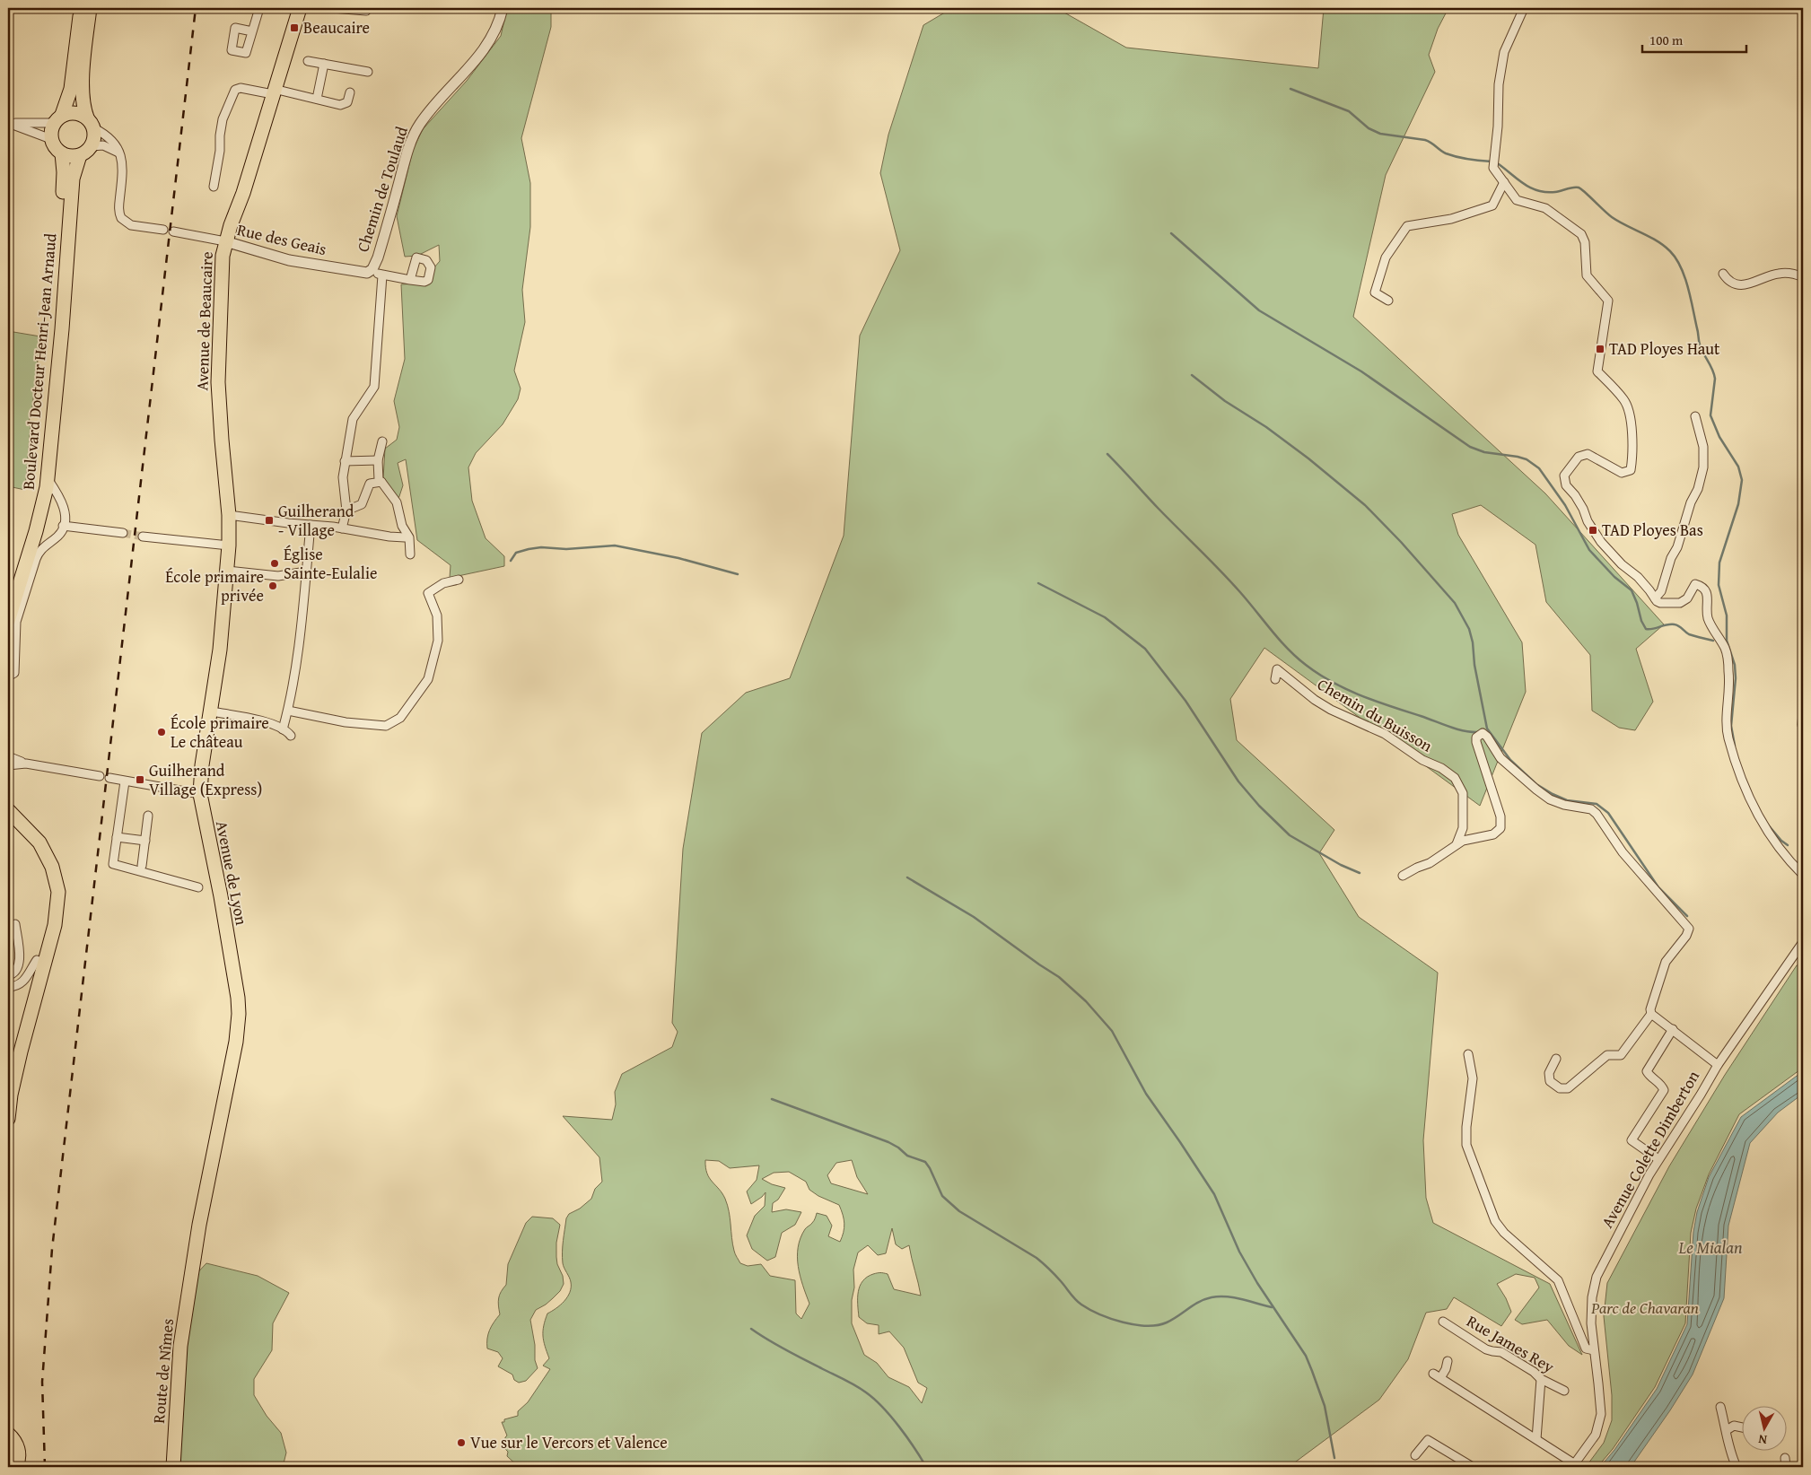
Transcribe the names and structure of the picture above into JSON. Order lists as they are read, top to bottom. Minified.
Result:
{"streets":{"main road":["Avenue de Beaucaire","Boulevard Docteur Henri-Jean Arnaud","Avenue de Lyon","Route de Nîmes"],"street":["Chemin de Toulaud","Rue des Geais","Chemin du Buisson","Avenue Colette Dimberton","Rue James Rey"]},"crossings":[["Chemin de Toulaud","Rue des Geais"],["Rue des Geais","Avenue de Beaucaire"],["Avenue de Beaucaire","Avenue de Lyon"],["Avenue de Lyon","Route de Nîmes"]],"water":["Le Mialan"],"parks":["Parc de Chavaran"],"places":{"transit":["Beaucaire","TAD Ployes Haut","Guilherand - Village","TAD Ployes Bas","Guilherand Village (Express)"],"other":["Église Sainte-Eulalie","École primaire privée","École primaire Le château","Vue sur le Vercors et Valence"]},"scale_bar":"100 m","north":"bottom"}
